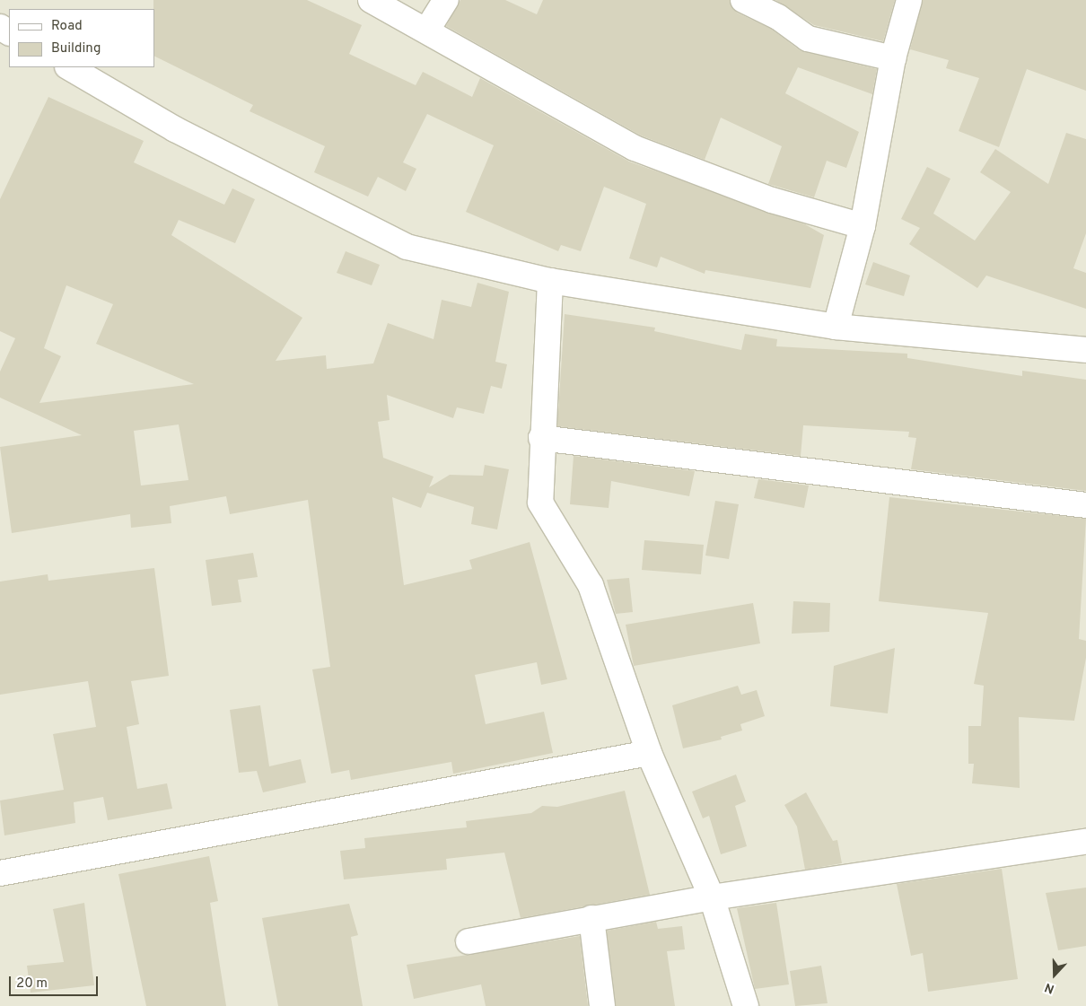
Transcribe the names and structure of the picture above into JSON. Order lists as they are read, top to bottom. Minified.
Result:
{"legend":["Road","Building"],"scale_bar":"20 m","north":"bottom"}
